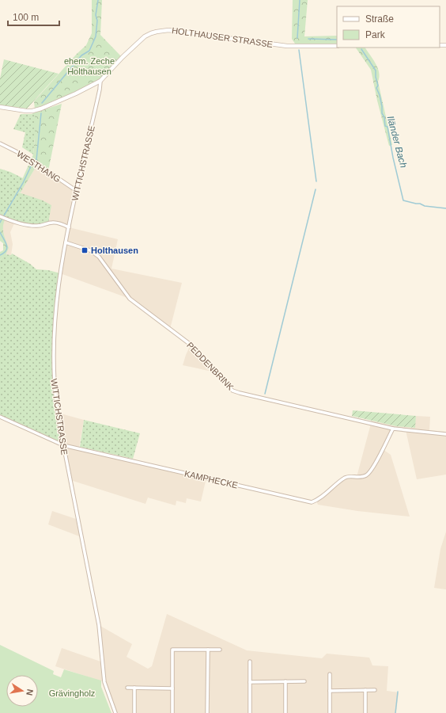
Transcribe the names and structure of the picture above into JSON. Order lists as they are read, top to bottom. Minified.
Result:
{"streets":{"street":["HOLTHAUSER STRASSE","WITTICHSTRASSE","WESTHANG","PEDDENBRINK","KAMPHECKE"]},"crossings":[["HOLTHAUSER STRASSE","WITTICHSTRASSE"],["WITTICHSTRASSE","WESTHANG"],["WITTICHSTRASSE","PEDDENBRINK"],["WITTICHSTRASSE","KAMPHECKE"],["PEDDENBRINK","KAMPHECKE"]],"water":["Iländer Bach"],"parks":["ehem. Zeche Holthausen","Grävingholz"],"places":{"transit":["Holthausen"]},"legend":["Straße","Park"],"scale_bar":"100 m","north":"right"}
